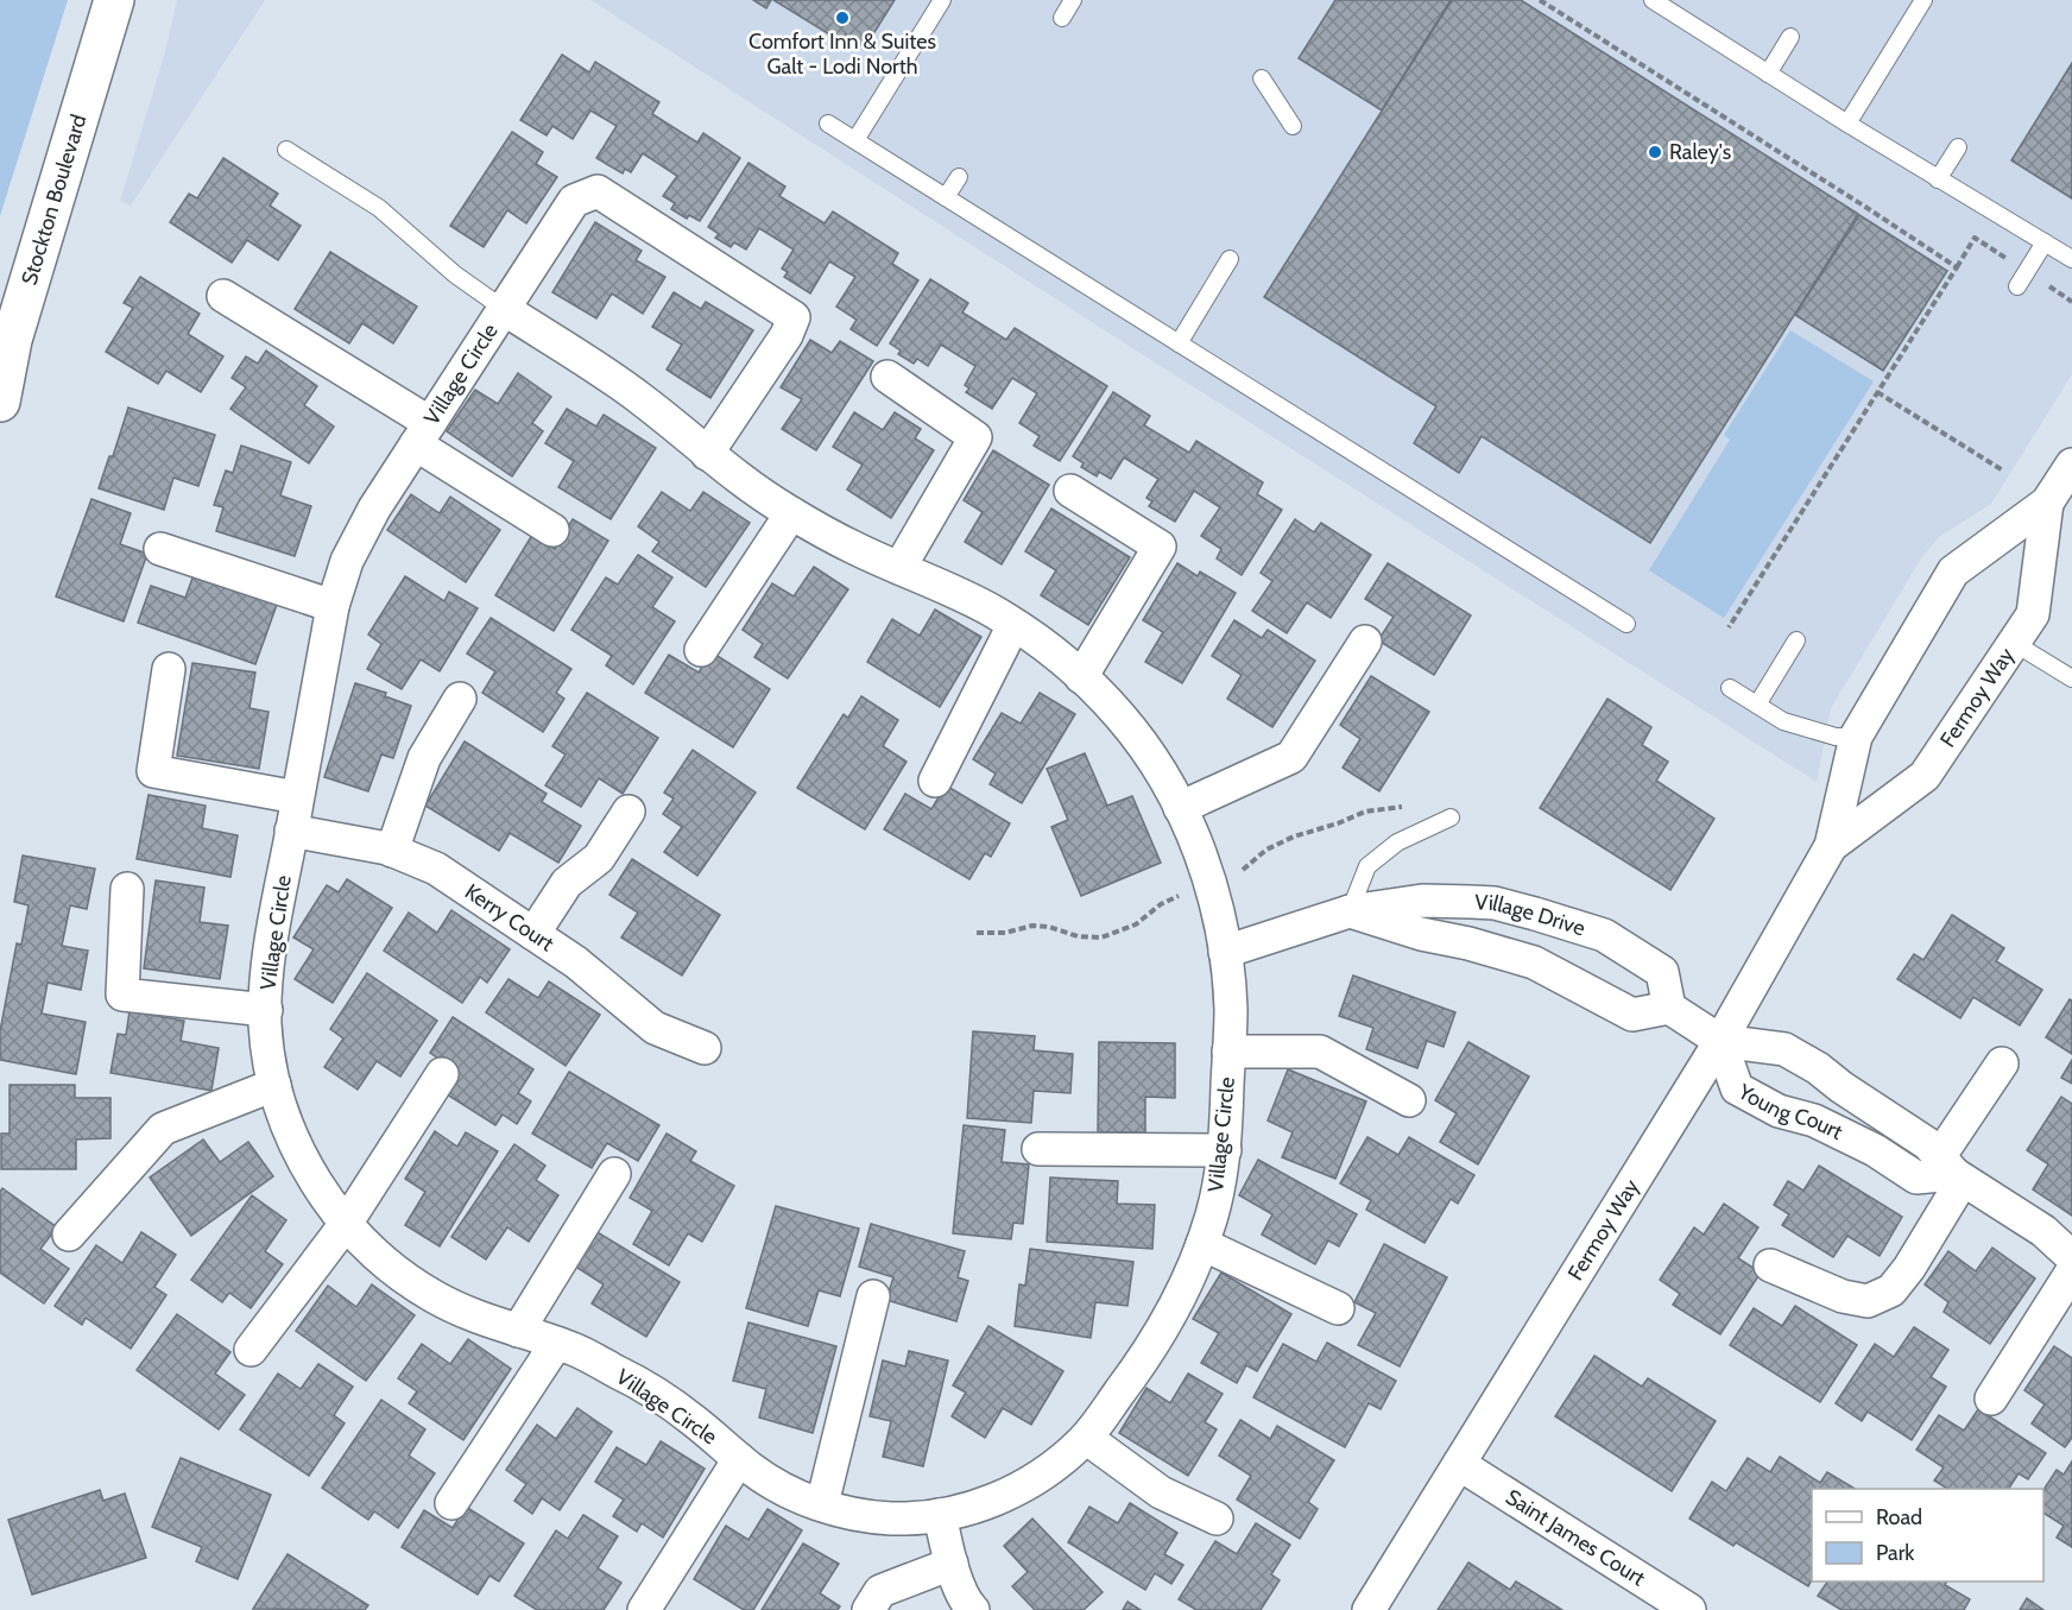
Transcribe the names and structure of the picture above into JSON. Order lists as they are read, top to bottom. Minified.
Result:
{"streets":{"street":["Stockton Boulevard","Village Circle","Fermoy Way","Kerry Court","Village Drive","Young Court","Saint James Court"]},"crossings":[["Village Circle","Kerry Court"],["Village Circle","Village Drive"],["Fermoy Way","Young Court"],["Fermoy Way","Saint James Court"]],"places":["Comfort Inn & Suites Galt - Lodi North","Raley's"],"legend":["Road","Park"]}
